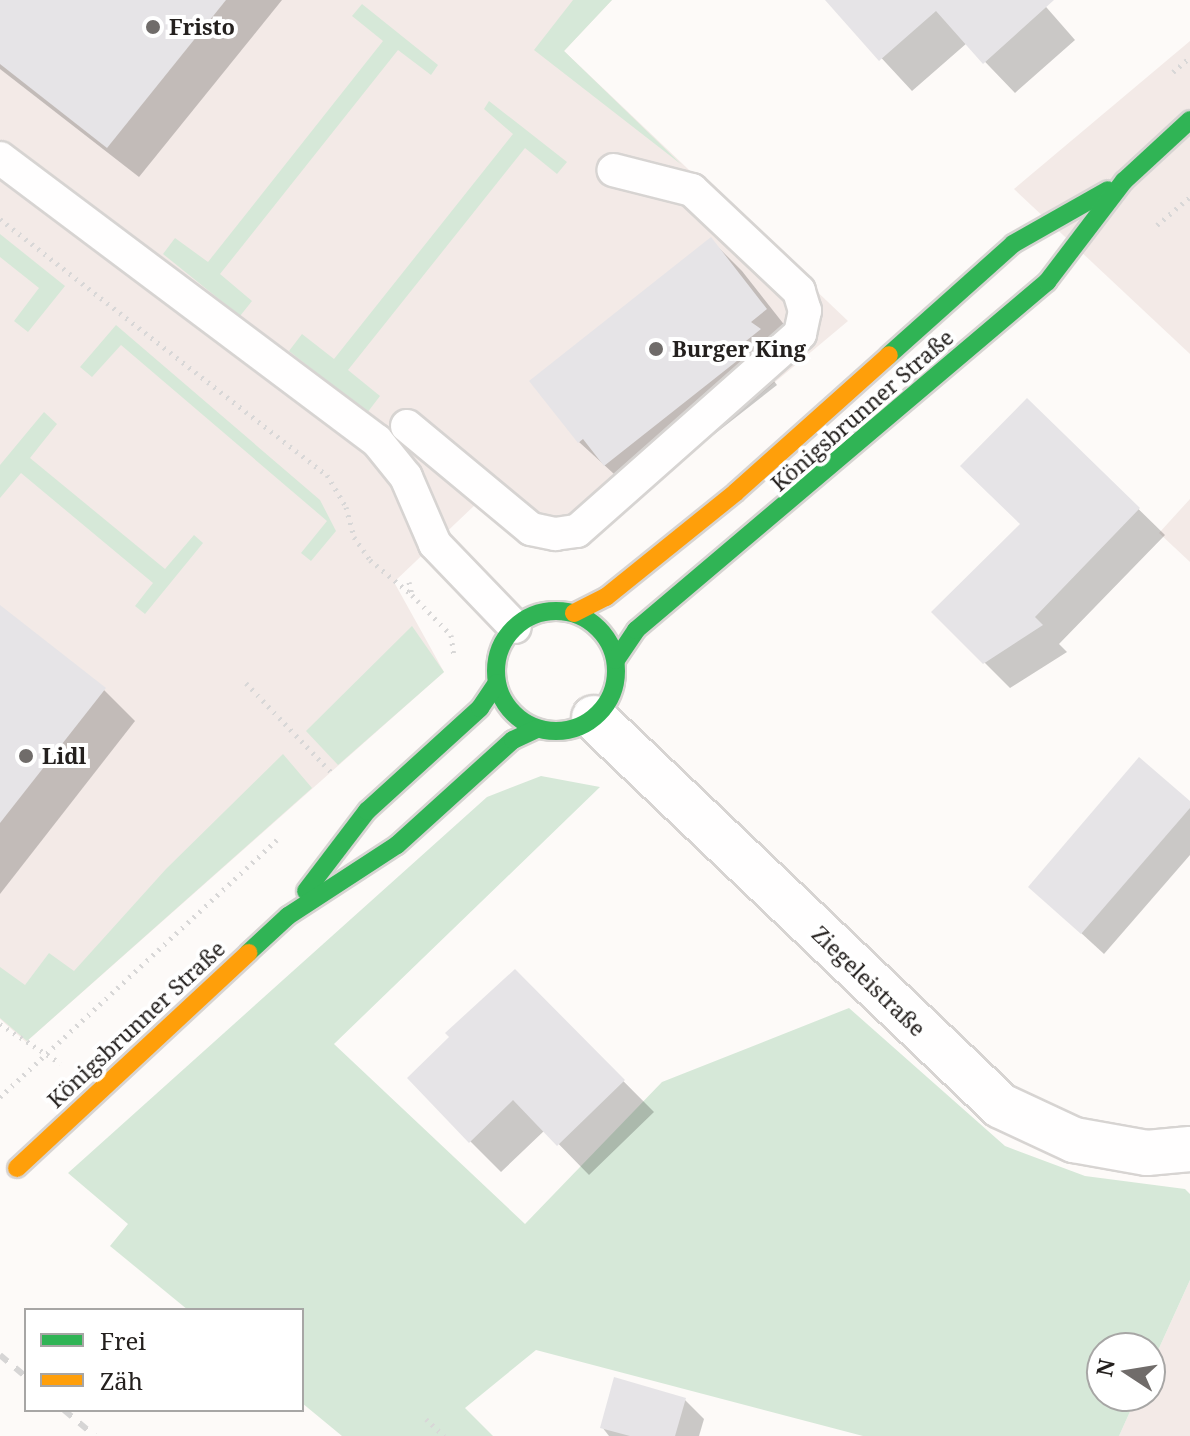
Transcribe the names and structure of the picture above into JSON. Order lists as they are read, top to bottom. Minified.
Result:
{"streets":{"street":["Königsbrunner Straße","Ziegeleistraße"]},"crossings":[["Königsbrunner Straße","Ziegeleistraße"]],"places":["Fristo","Burger King","Lidl"],"legend":["Frei","Zäh"],"north":"left"}
